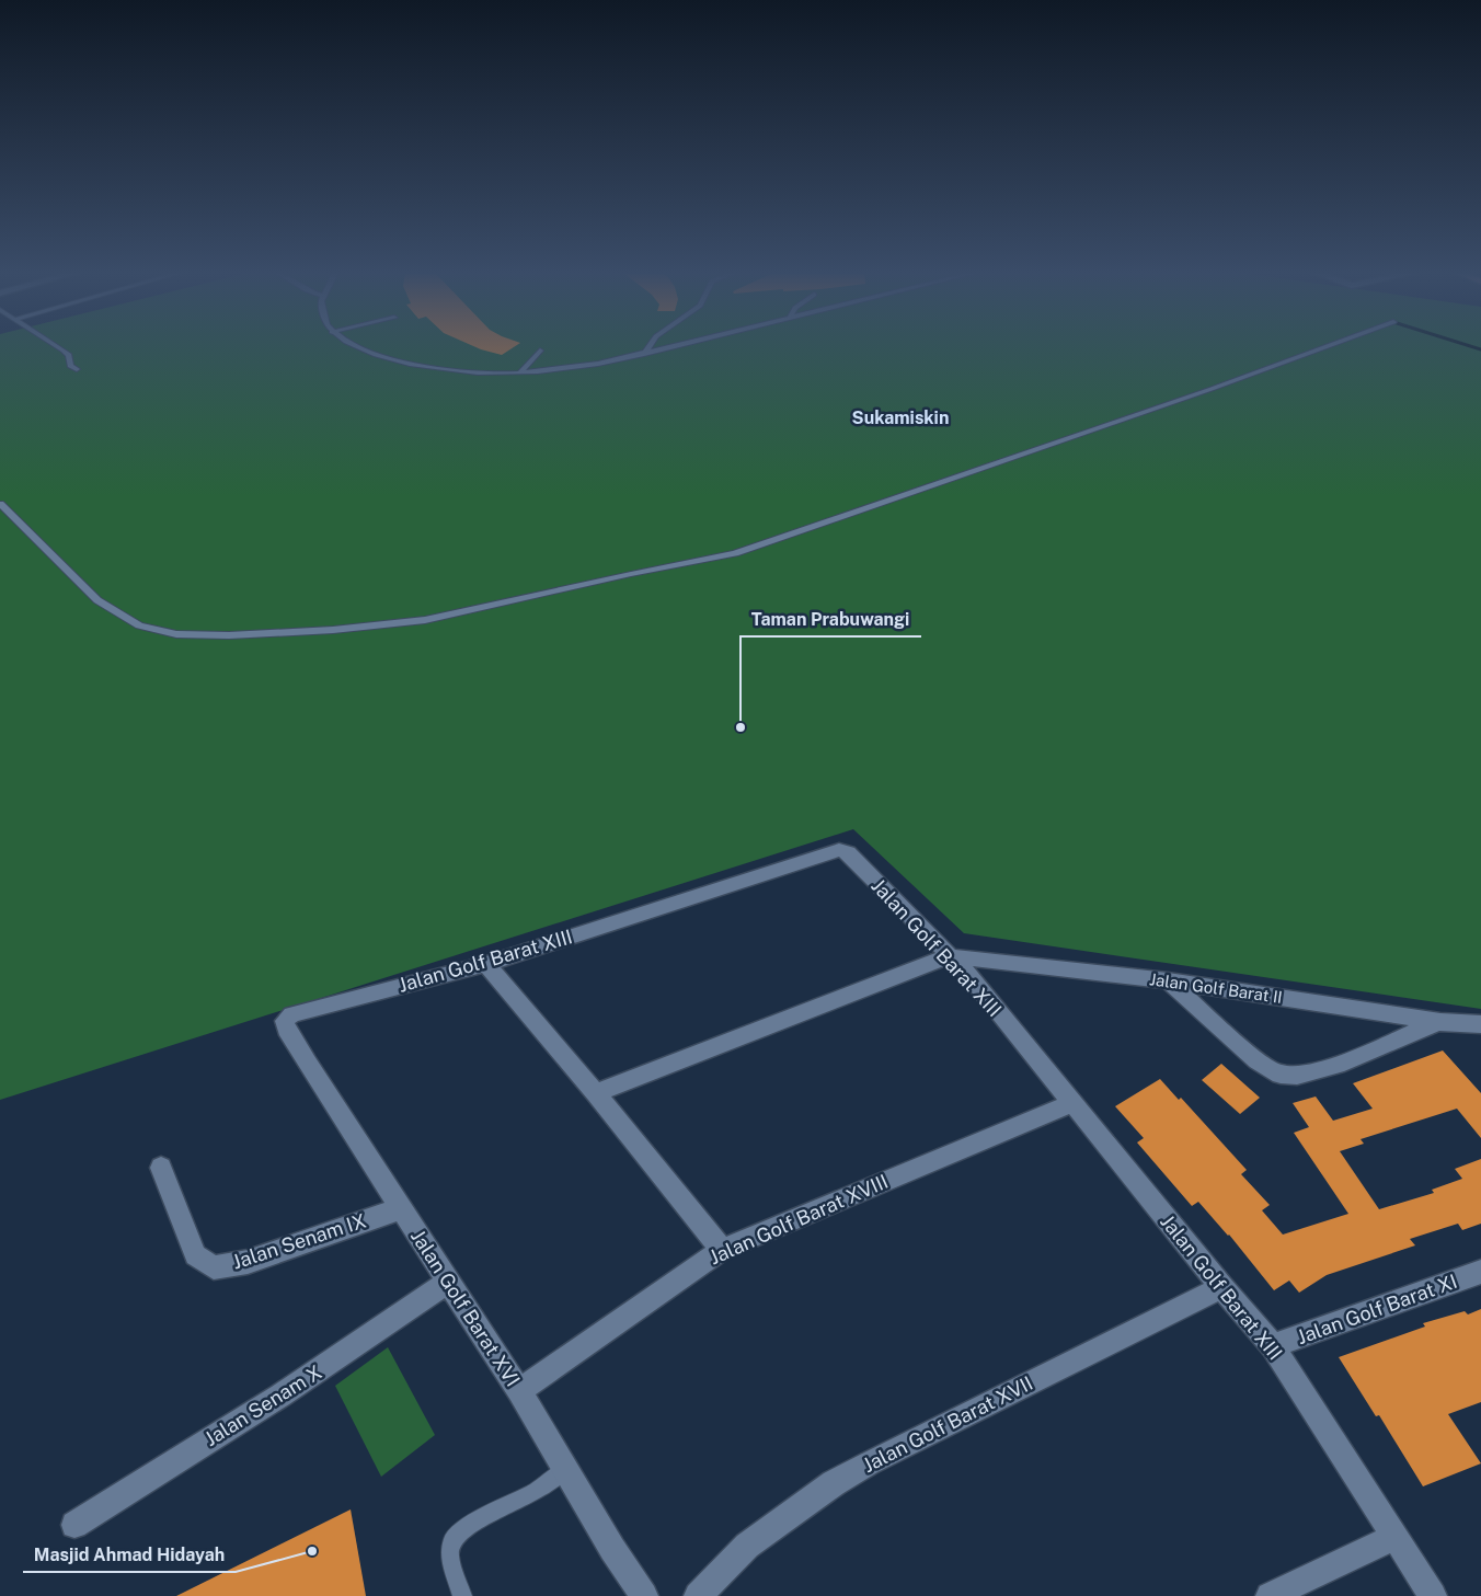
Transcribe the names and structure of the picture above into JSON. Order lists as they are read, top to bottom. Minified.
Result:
{"streets":{"street":["Jalan Golf Barat XIII","Jalan Golf Barat II","Jalan Golf Barat XVIII","Jalan Senam IX","Jalan Golf Barat XVI","Jalan Golf Barat XI","Jalan Senam X","Jalan Golf Barat XVII"]},"crossings":[["Jalan Golf Barat XIII","Jalan Golf Barat II"],["Jalan Golf Barat XIII","Jalan Golf Barat XVIII"],["Jalan Golf Barat XIII","Jalan Golf Barat XVI"],["Jalan Golf Barat XIII","Jalan Golf Barat XI"],["Jalan Golf Barat XIII","Jalan Golf Barat XVII"],["Jalan Golf Barat XVIII","Jalan Golf Barat XVI"],["Jalan Senam IX","Jalan Golf Barat XVI"],["Jalan Golf Barat XVI","Jalan Senam X"]],"districts":["Sukamiskin"],"places":["Taman Prabuwangi","Masjid Ahmad Hidayah"]}
